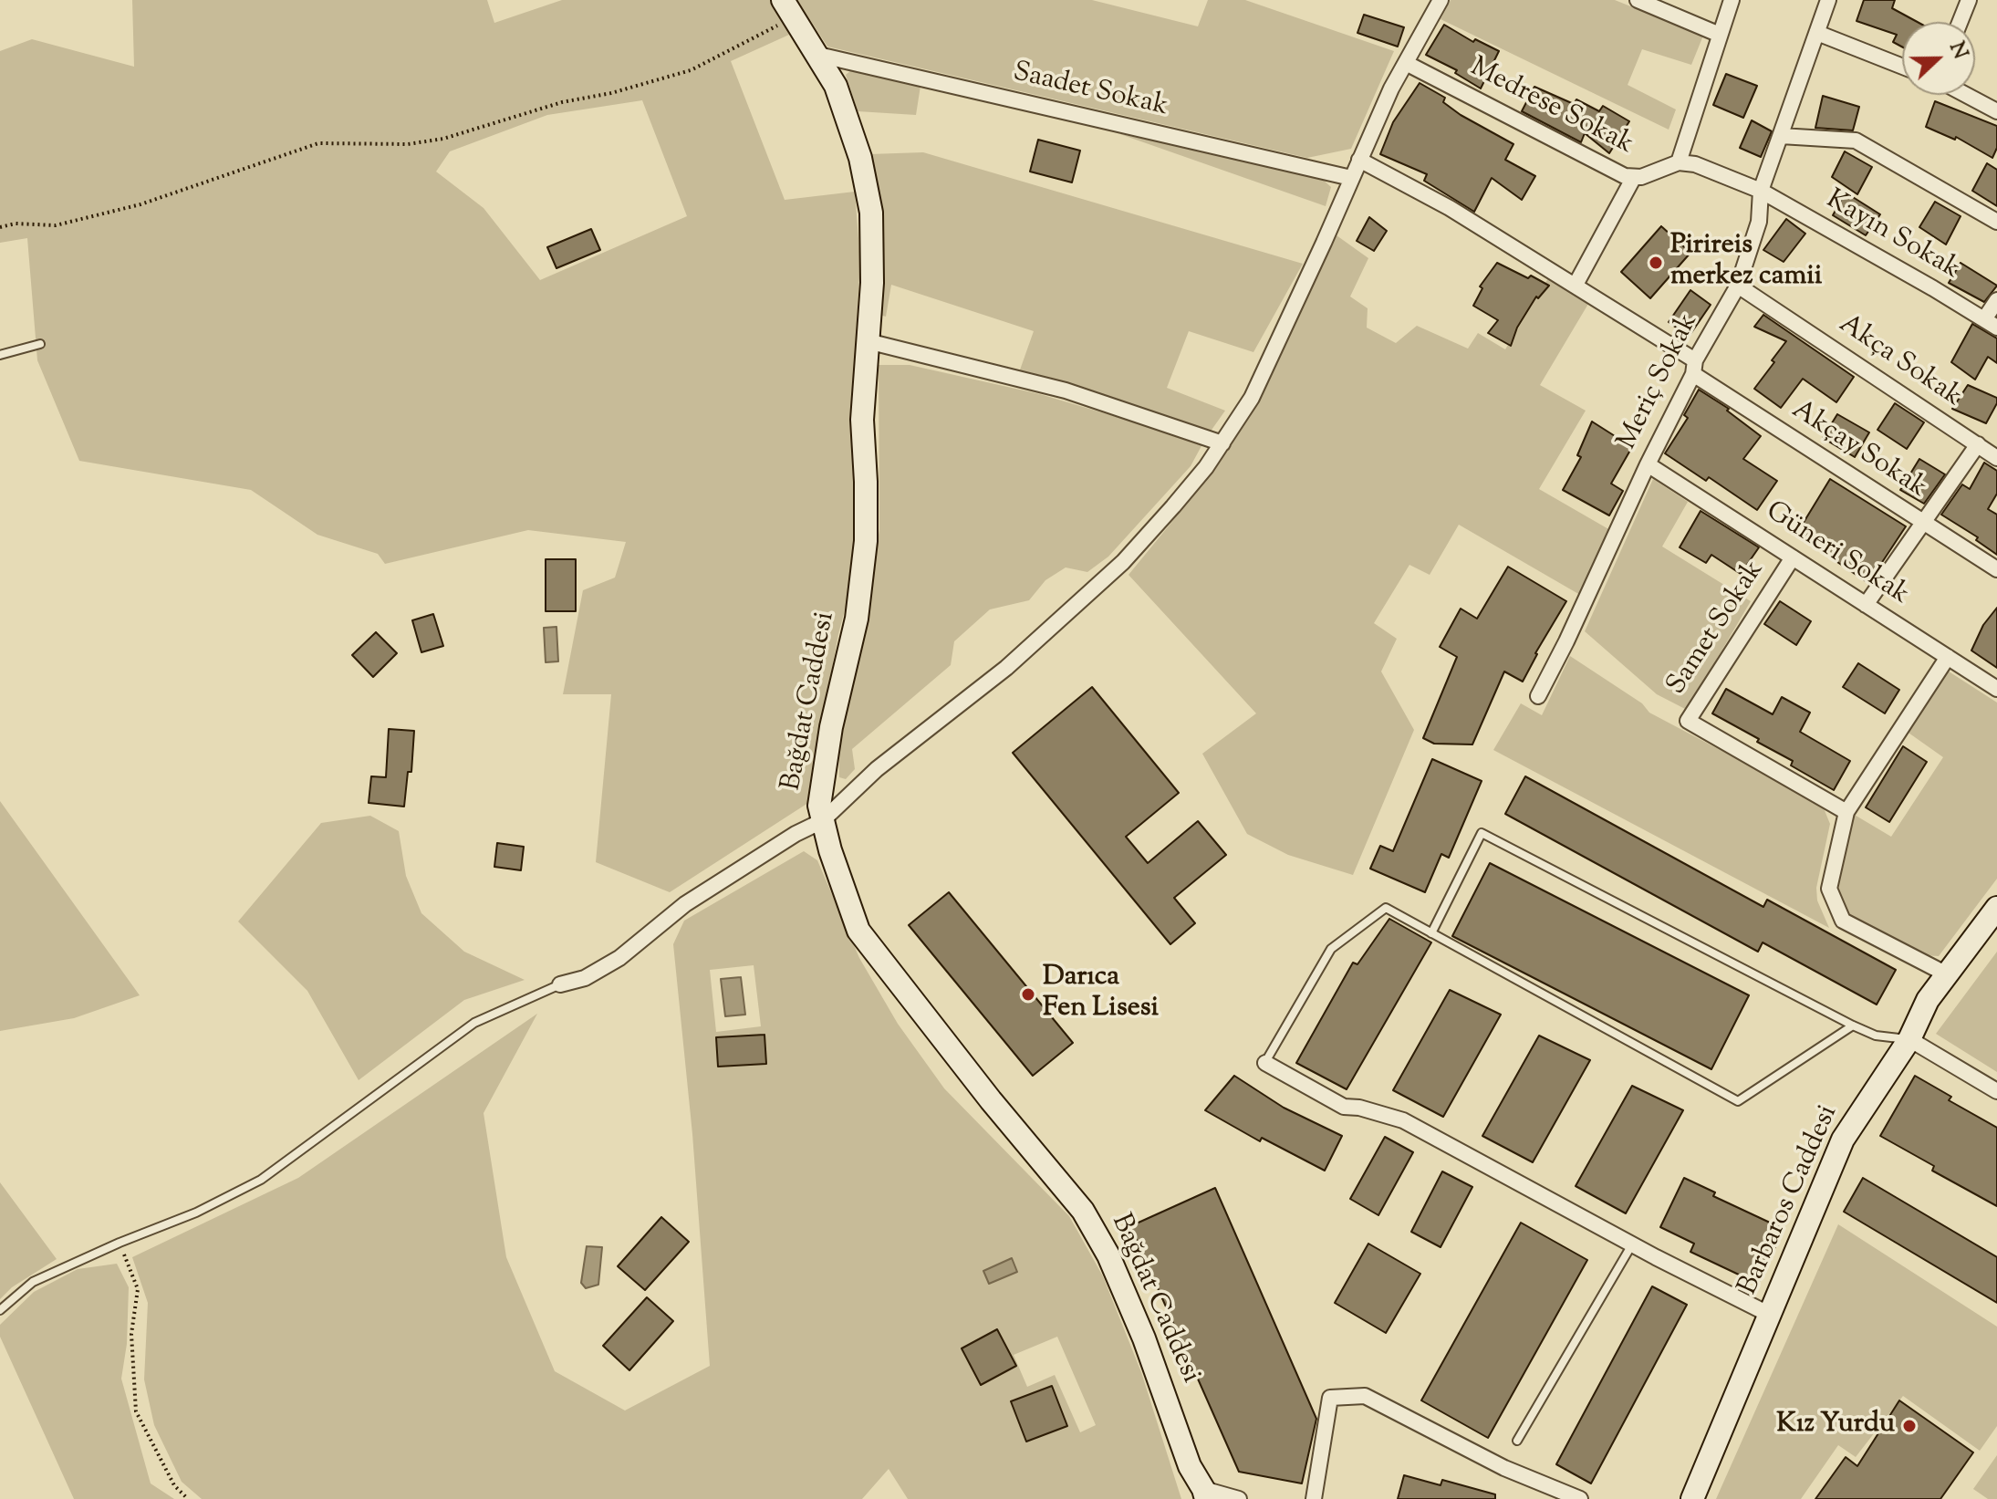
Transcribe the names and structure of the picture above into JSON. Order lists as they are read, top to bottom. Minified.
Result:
{"streets":{"street":["Saadet Sokak","Medrese Sokak","Kayın Sokak","Akça Sokak","Meriç Sokak","Akçay Sokak","Güneri Sokak","Samet Sokak","Bağdat Caddesi","Barbaros Caddesi"]},"crossings":[["Saadet Sokak","Bağdat Caddesi"],["Medrese Sokak","Kayın Sokak"],["Kayın Sokak","Meriç Sokak"],["Akça Sokak","Meriç Sokak"],["Meriç Sokak","Akçay Sokak"],["Meriç Sokak","Güneri Sokak"],["Güneri Sokak","Samet Sokak"]],"places":["Pirireis merkez camii","Darıca Fen Lisesi","Kız Yurdu"],"north":"right"}
